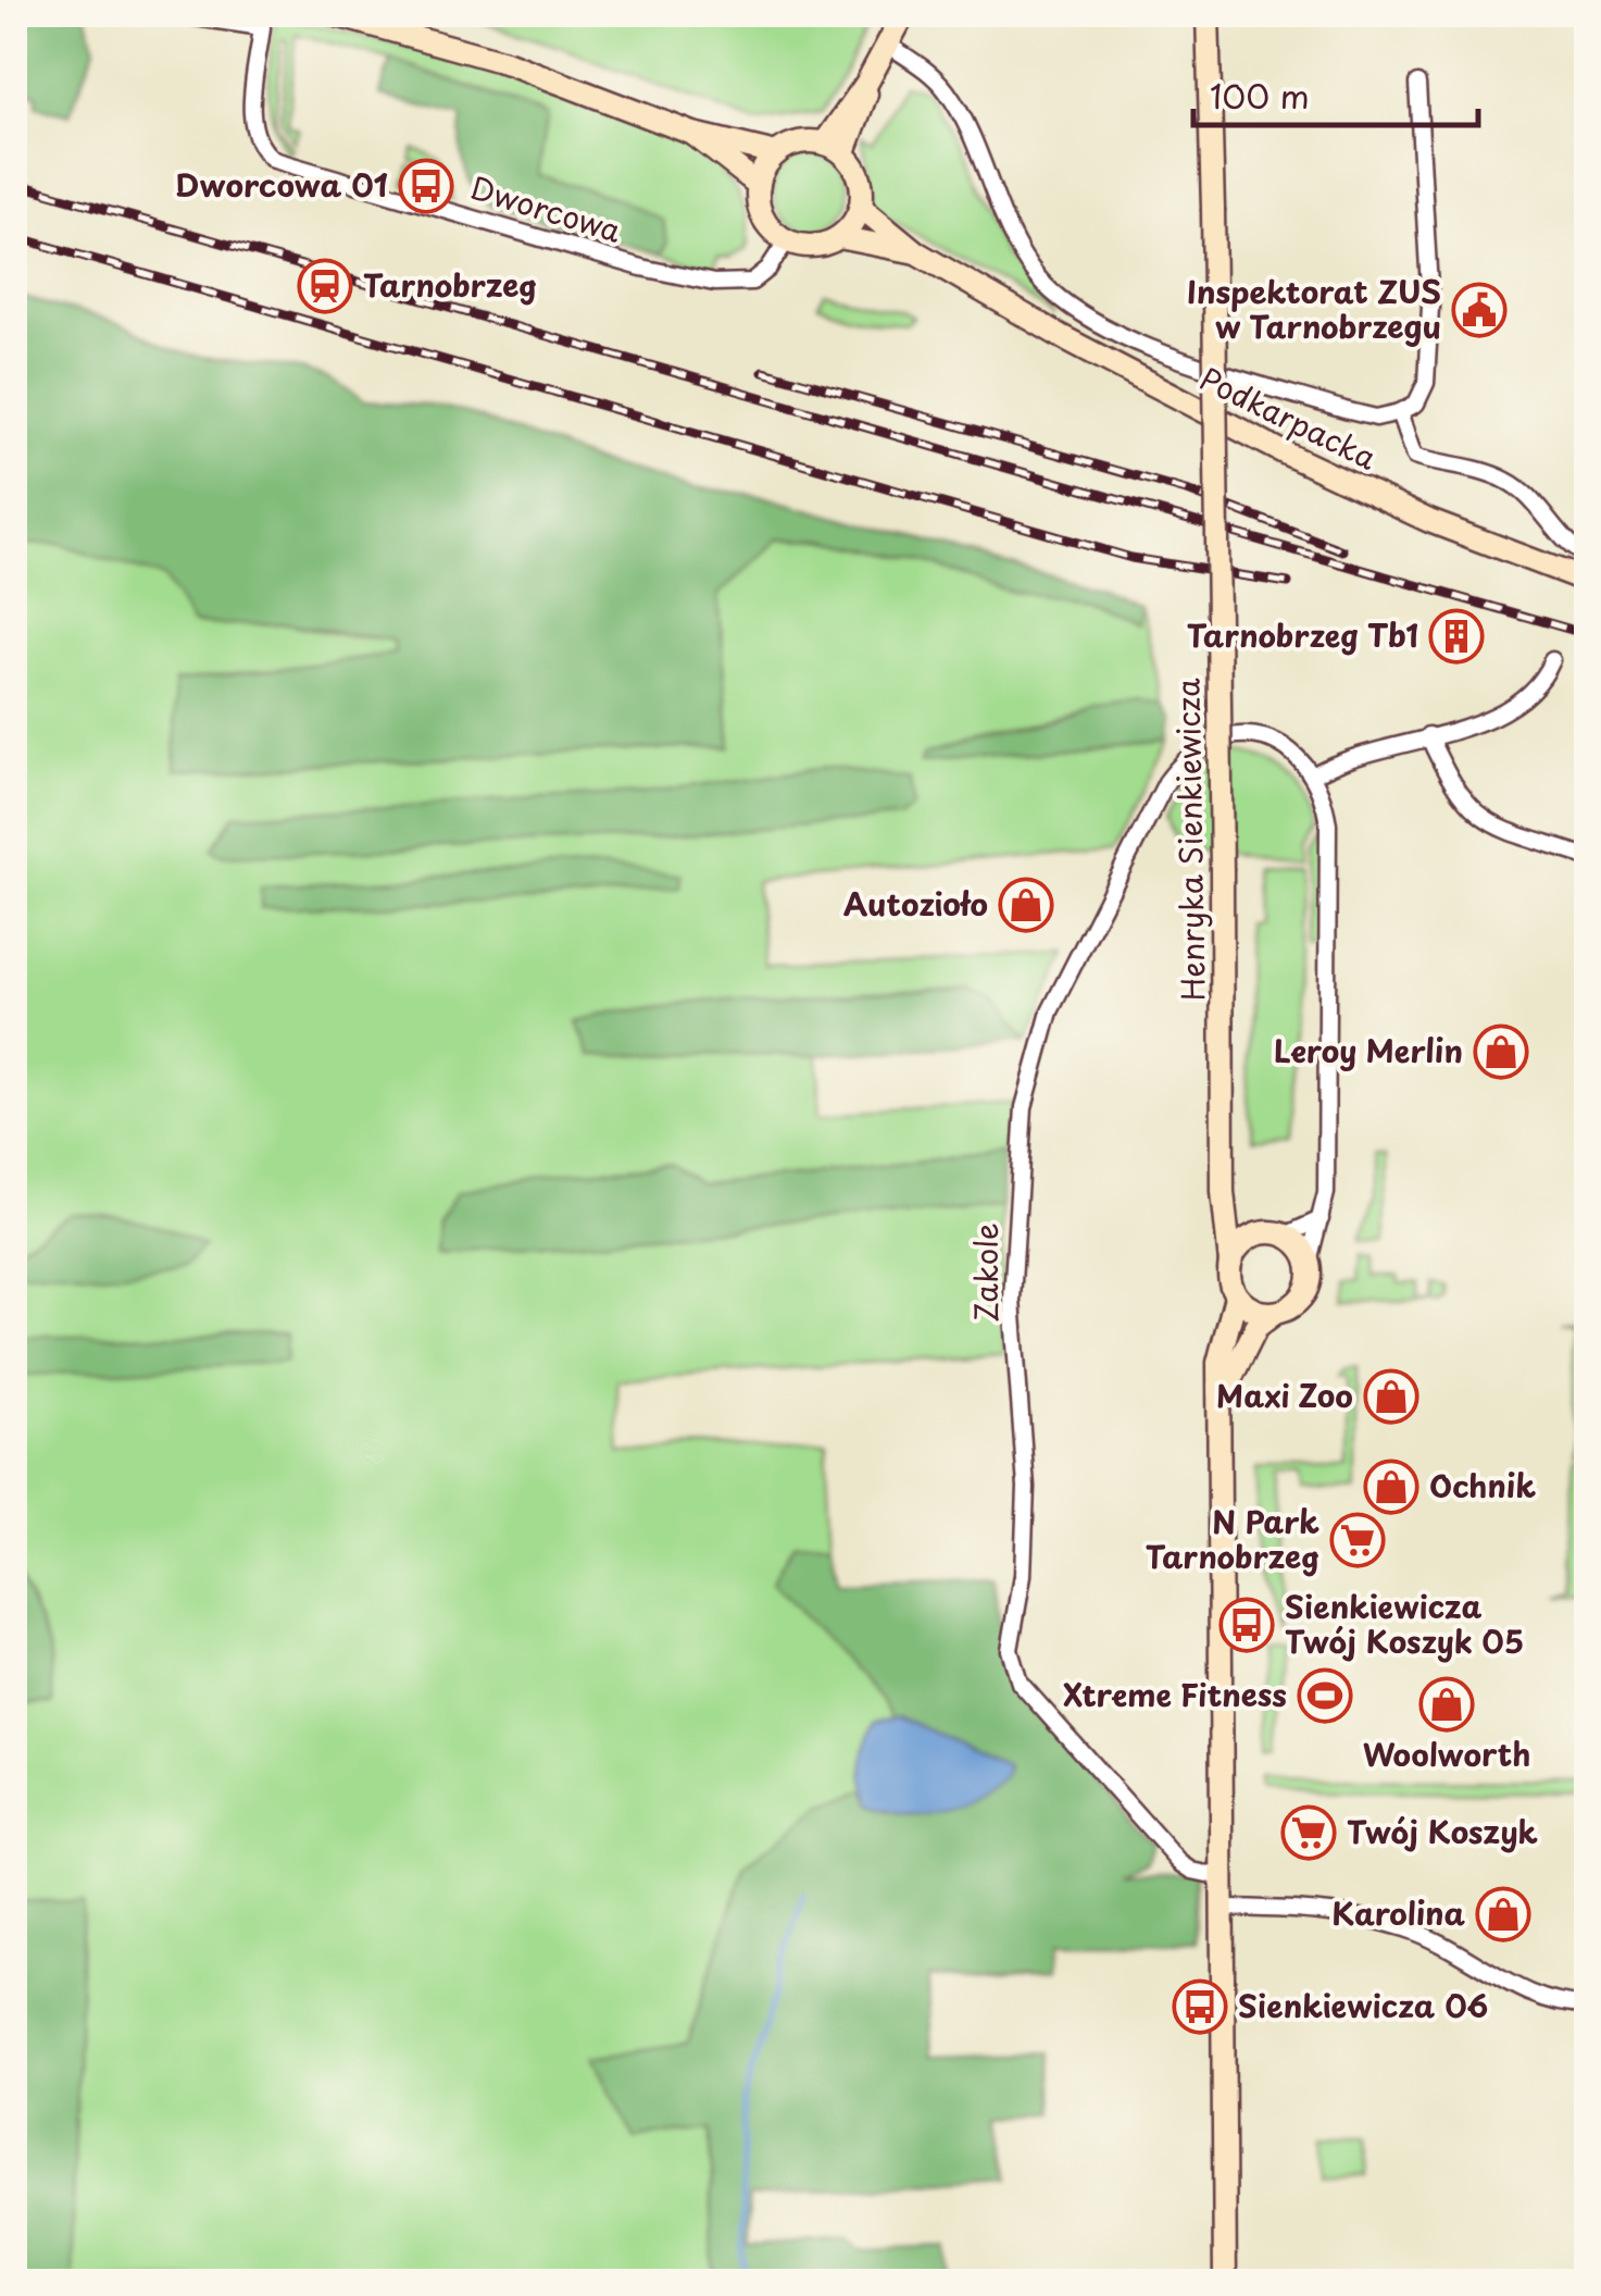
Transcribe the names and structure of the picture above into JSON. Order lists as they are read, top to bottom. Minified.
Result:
{"streets":{"main road":["Podkarpacka","Henryka Sienkiewicza"],"street":["Dworcowa","Zakole"]},"crossings":[["Dworcowa","Podkarpacka"]],"places":{"bus stop":["Dworcowa 01","Sienkiewicza Twój Koszyk 05","Sienkiewicza 06"],"station":["Tarnobrzeg"],"public building":["Inspektorat ZUS w Tarnobrzegu"],"building":["Tarnobrzeg Tb1"],"shop":["Autozioło","Leroy Merlin","Maxi Zoo","Ochnik","Woolworth","Karolina"],"supermarket":["N Park Tarnobrzeg","Twój Koszyk"],"sports":["Xtreme Fitness"]},"scale_bar":"100 m"}
